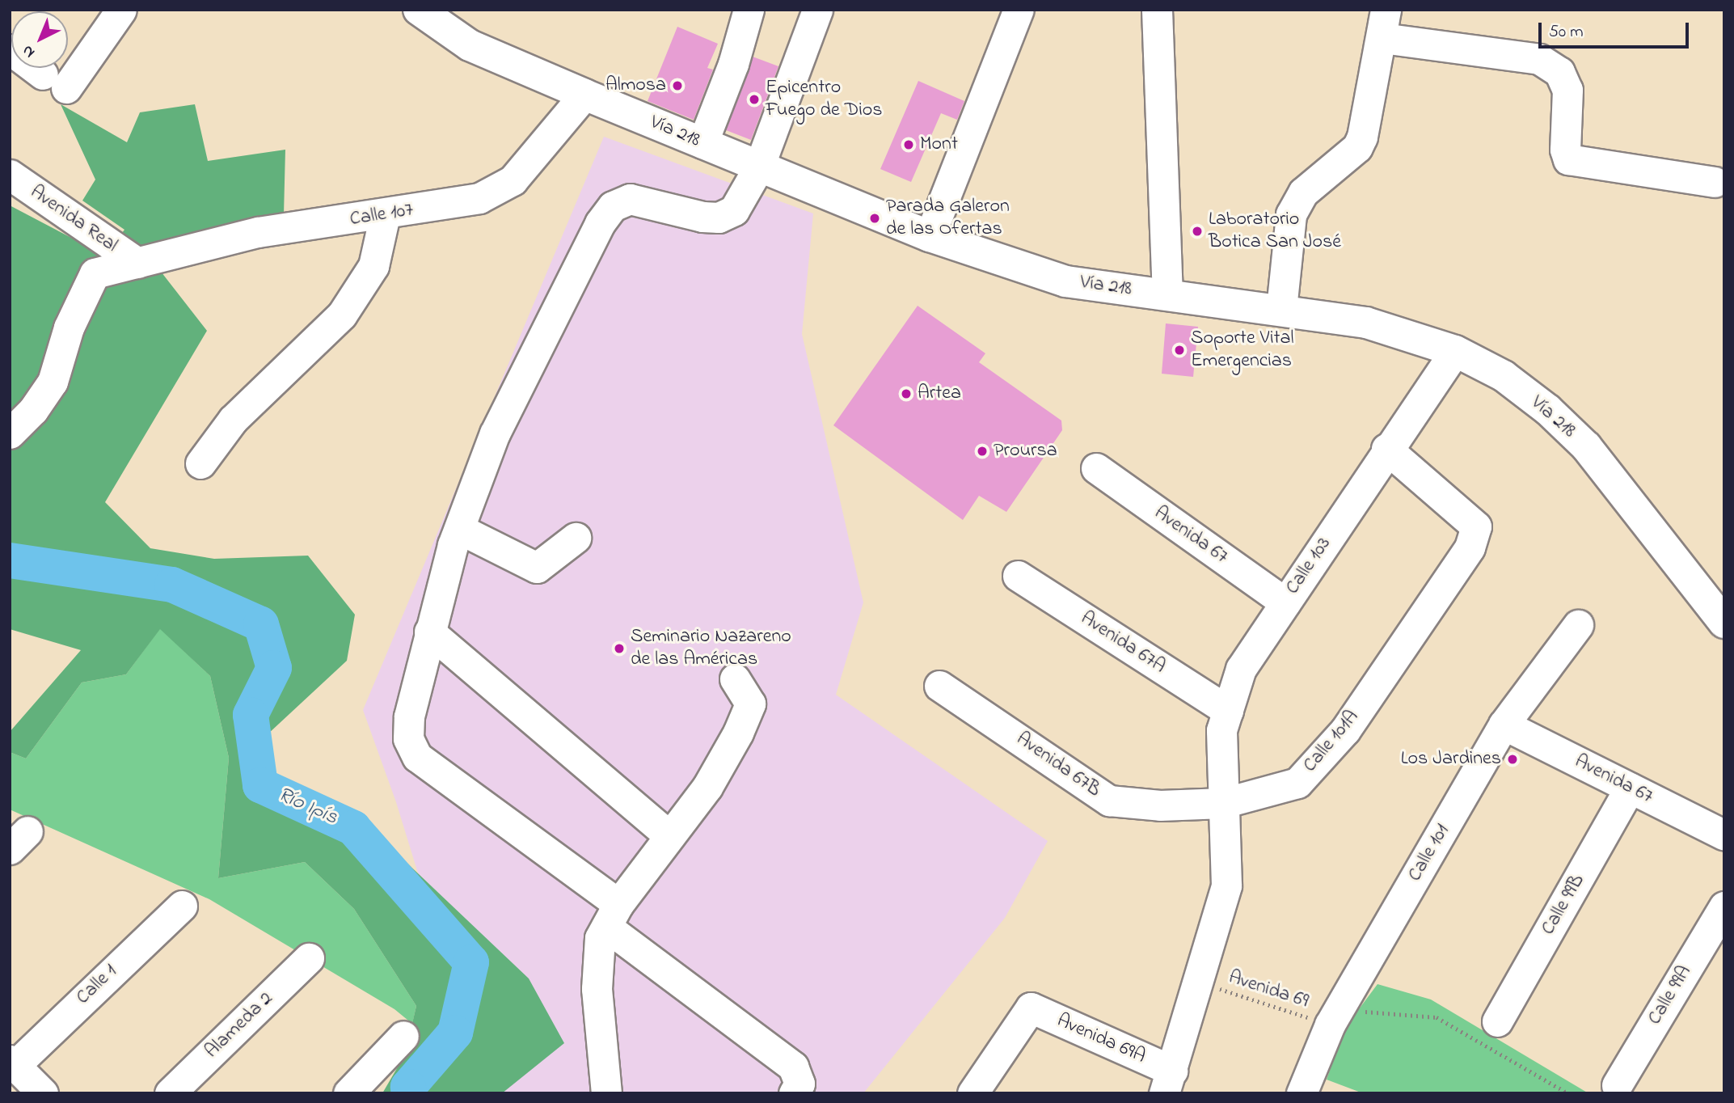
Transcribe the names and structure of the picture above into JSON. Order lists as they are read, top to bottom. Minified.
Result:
{"streets":{"main road":["Vía 218"],"street":["Calle 107","Avenida Real","Avenida 67","Calle 103","Avenida 67A","Calle 101A","Avenida 67B","Calle 101","Calle 99B","Calle 1","Calle 99A","Alameda 2","Avenida 69A"],"path":["Avenida 69"]},"crossings":[["Vía 218","Calle 107"],["Vía 218","Calle 103"],["Calle 107","Avenida Real"],["Avenida 67","Calle 103"],["Avenida 67","Calle 101"],["Avenida 67","Calle 99B"],["Calle 103","Avenida 67A"],["Calle 103","Calle 101A"],["Calle 103","Avenida 67B"],["Calle 101A","Avenida 67B"],["Calle 101","Avenida 69"]],"water":["Río Ipís"],"places":["Almosa","Epicentro Fuego de Dios","Mont","Parada Galeron de las Ofertas","Laboratorio Botica San José","Soporte Vital Emergencias","Artea","Proursa","Seminario Nazareno de las Américas","Los Jardines"],"scale_bar":"50 m","north":"bottom left"}
